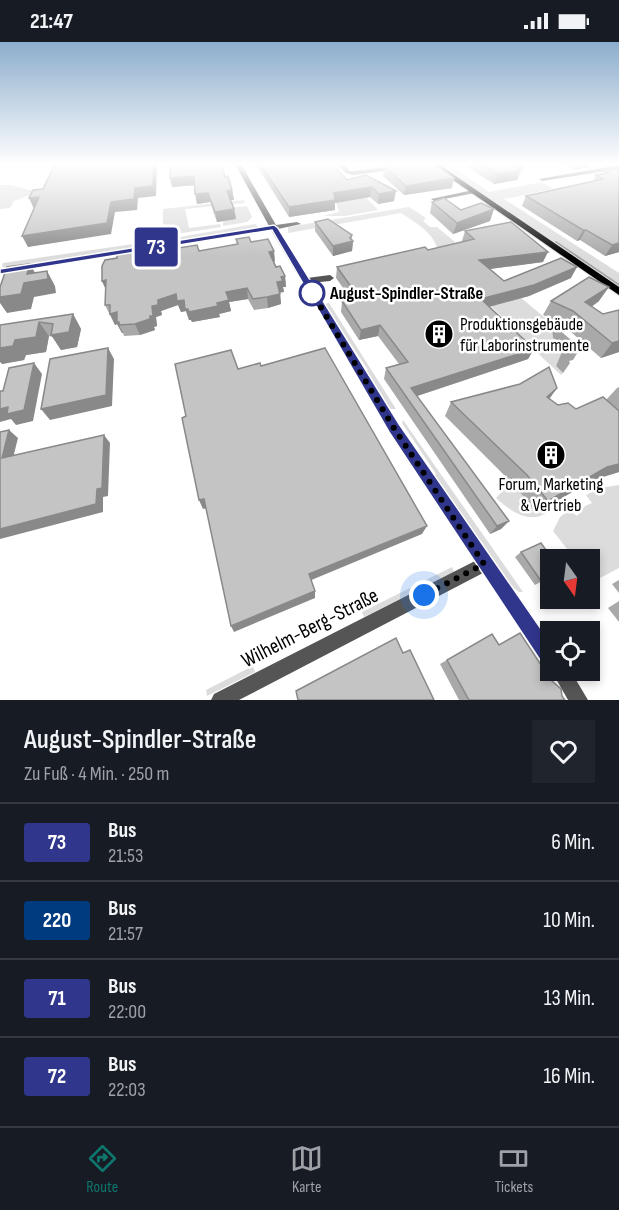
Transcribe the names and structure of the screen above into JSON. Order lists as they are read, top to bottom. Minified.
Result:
{"streets":{"street":["Wilhelm-Berg-Straße"]},"places":{"other":["August-Spindler-Straße"],"building":["Produktionsgebäude für Laborinstrumente","Forum, Marketing & Vertrieb"]},"lines":["bus line 73"],"north":"bottom","page":{"status":"21:47","on_map":"73","heading":["August-Spindler-Straße","Zu Fuß · 4 Min. · 250 m"],"list":[{"mark":"73","name":"Bus","note":"21:53","value":"6 Min."},{"mark":"220","name":"Bus","note":"21:57","value":"10 Min."},{"mark":"71","name":"Bus","note":"22:00","value":"13 Min."},{"mark":"72","name":"Bus","note":"22:03","value":"16 Min."}],"tabs":["Route","Karte","Tickets"]}}
